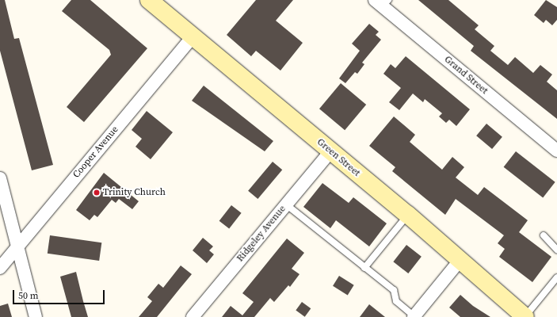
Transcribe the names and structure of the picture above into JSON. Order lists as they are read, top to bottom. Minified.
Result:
{"streets":{"street":["Grand Street","Cooper Avenue","Green Street","Ridgeley Avenue"]},"crossings":[["Cooper Avenue","Green Street"],["Green Street","Ridgeley Avenue"]],"places":["Trinity Church"],"scale_bar":"50 m"}
